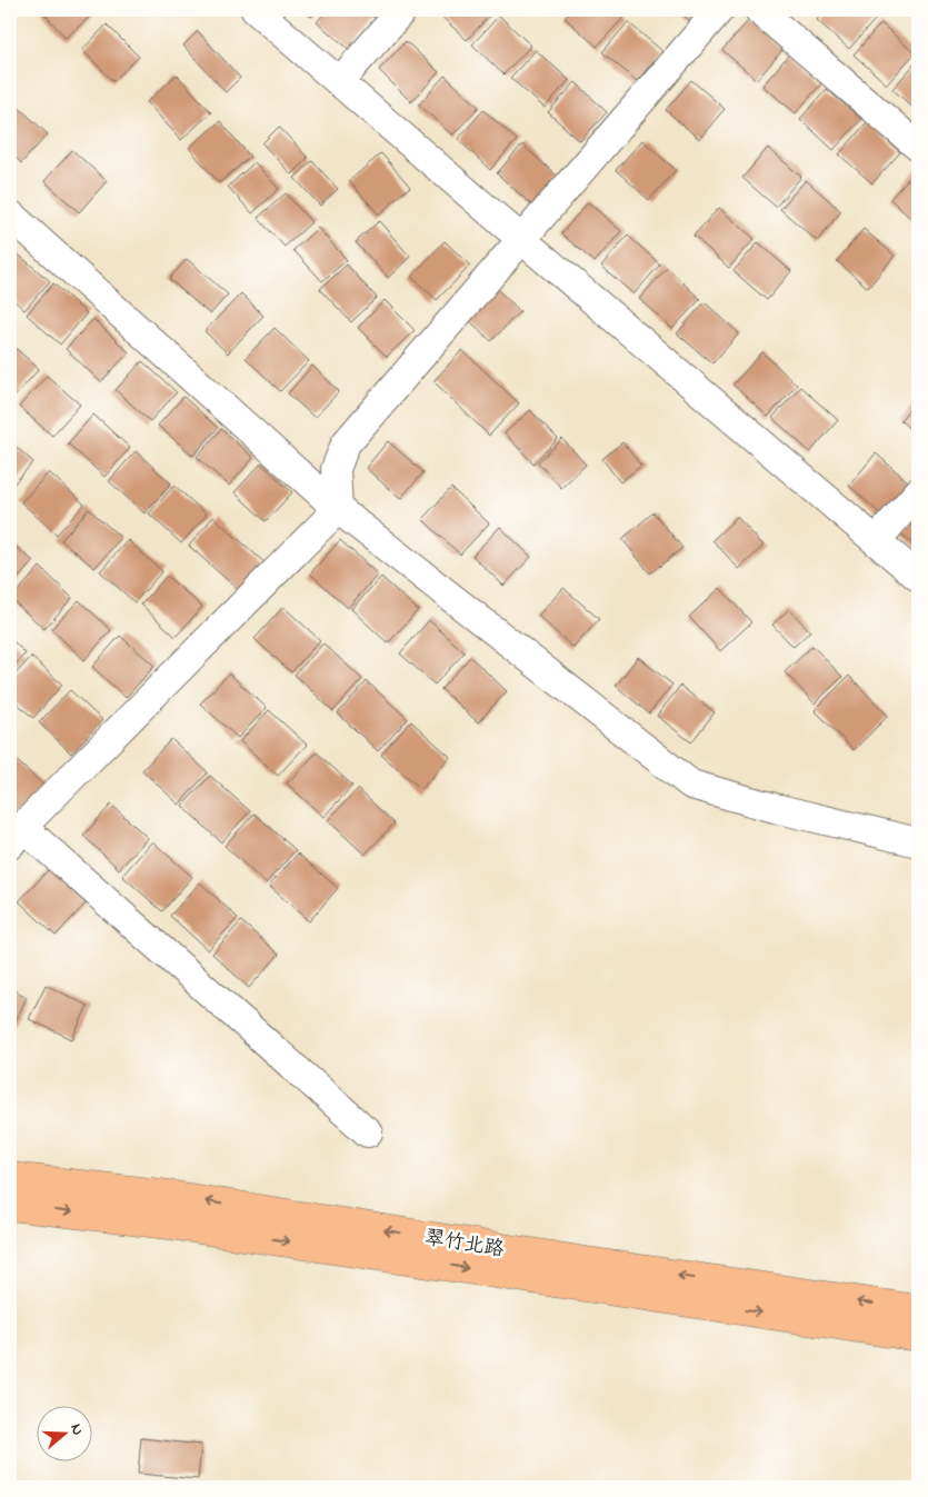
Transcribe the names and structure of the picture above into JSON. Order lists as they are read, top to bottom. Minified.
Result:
{"streets":{"main road":["翠竹北路"]},"north":"right"}
